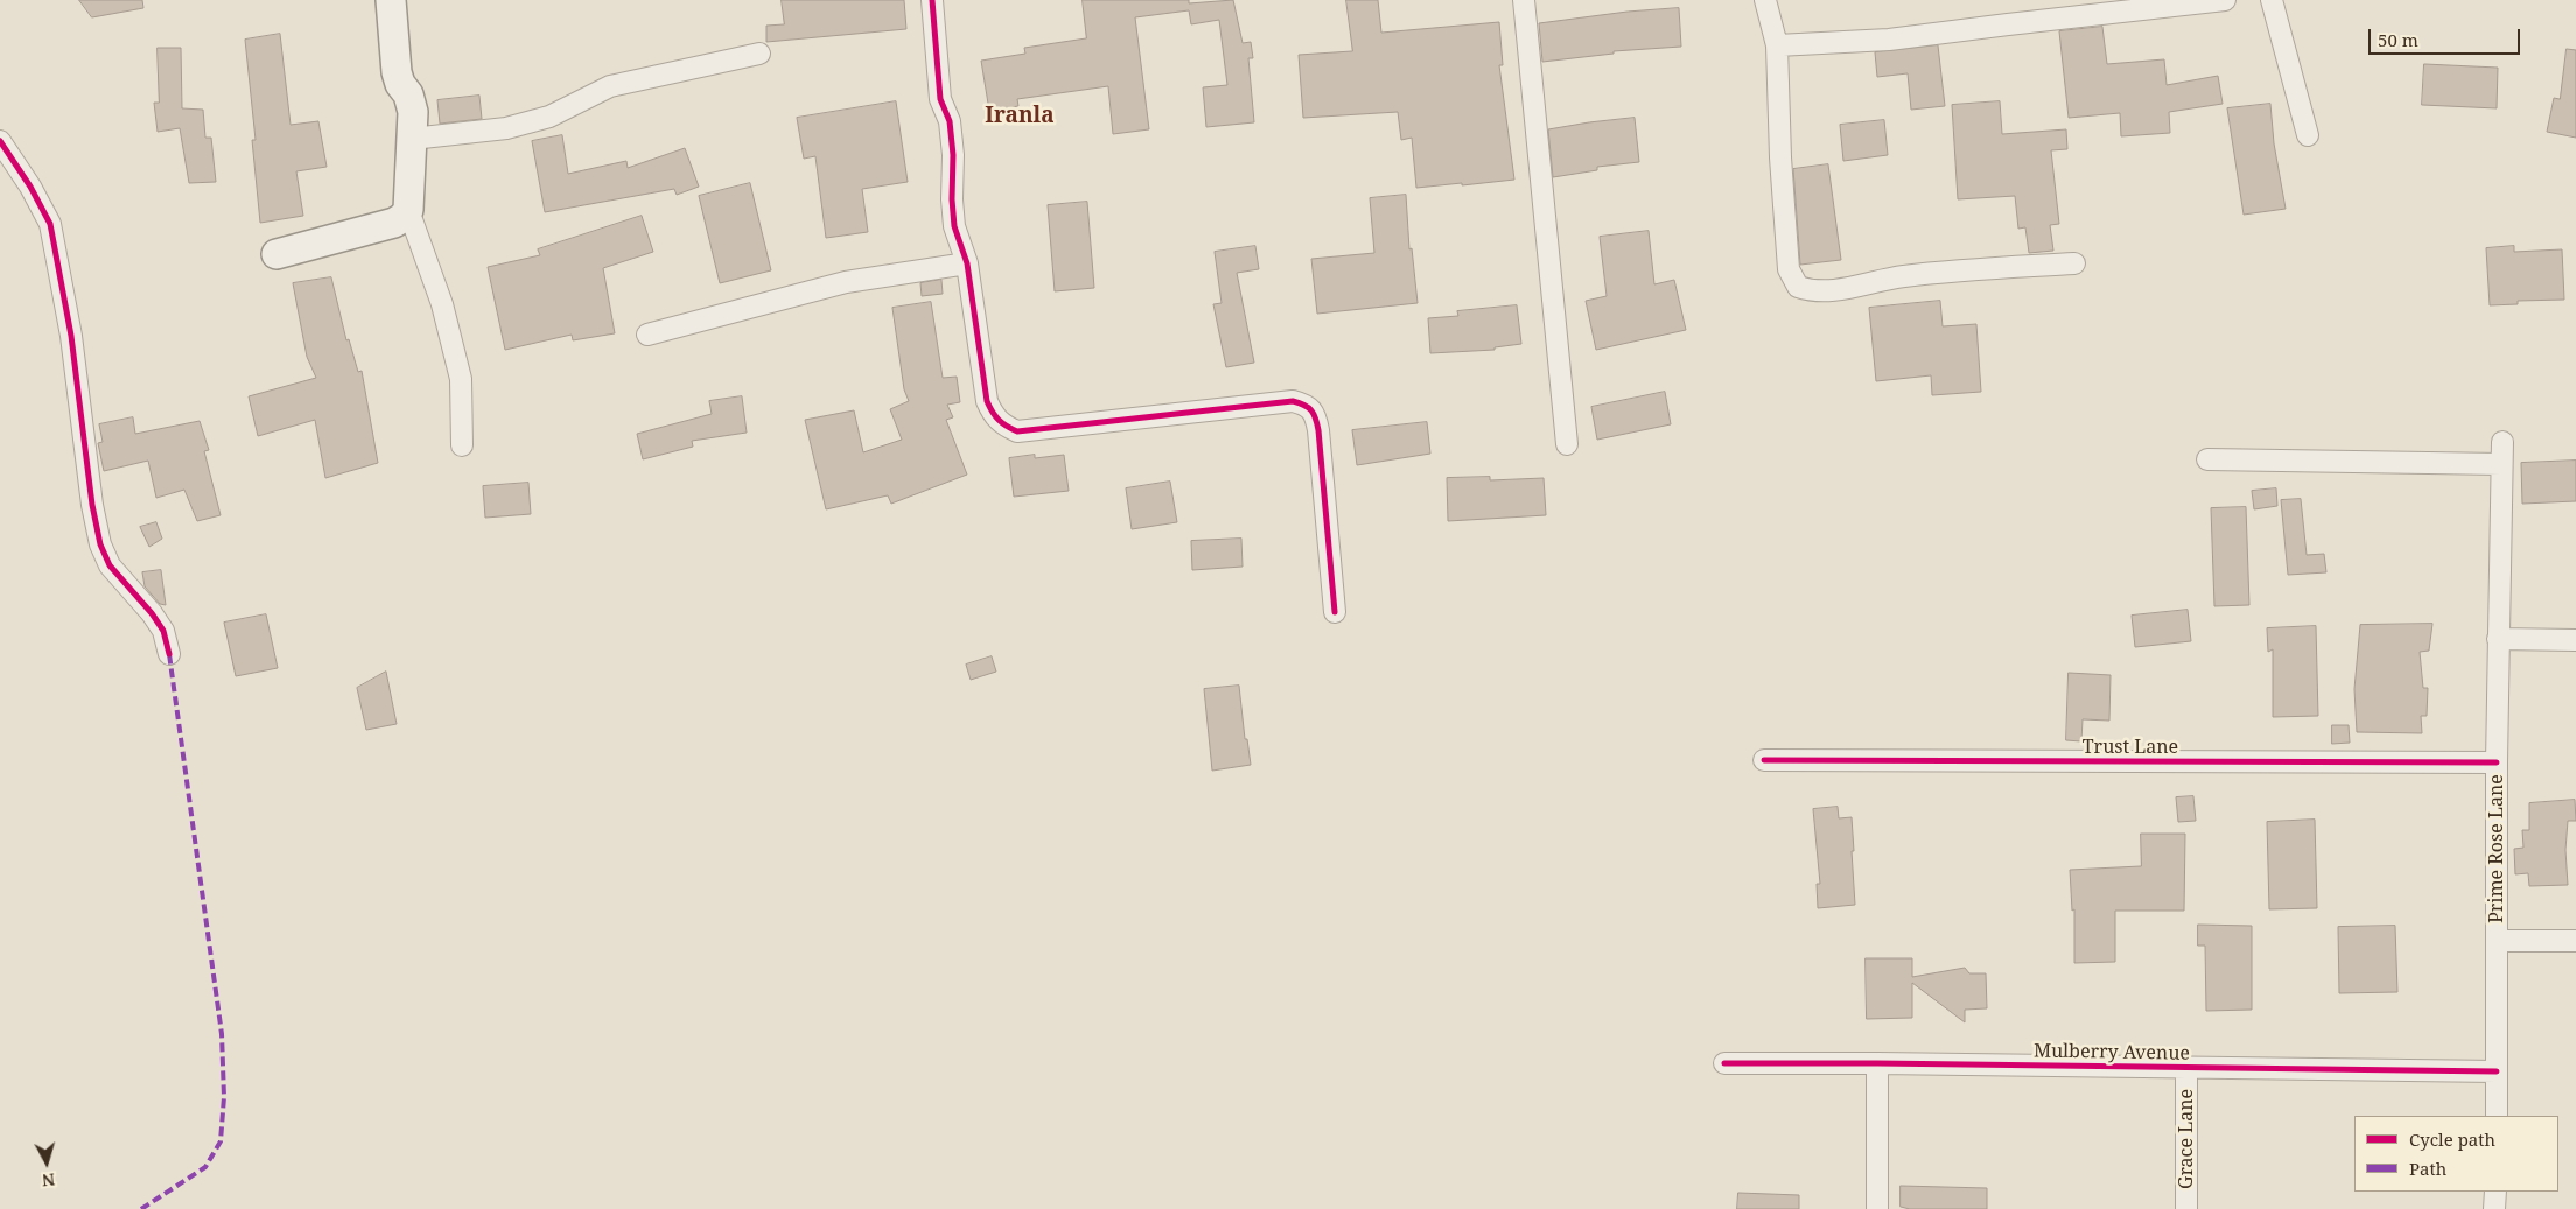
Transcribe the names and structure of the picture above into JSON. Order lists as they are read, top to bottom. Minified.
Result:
{"streets":{"street":["Trust Lane","Prime Rose Lane","Mulberry Avenue","Grace Lane"]},"crossings":[["Trust Lane","Prime Rose Lane"],["Prime Rose Lane","Mulberry Avenue"],["Mulberry Avenue","Grace Lane"]],"districts":["Iranla"],"legend":["Cycle path","Path"],"scale_bar":"50 m","north":"bottom"}
